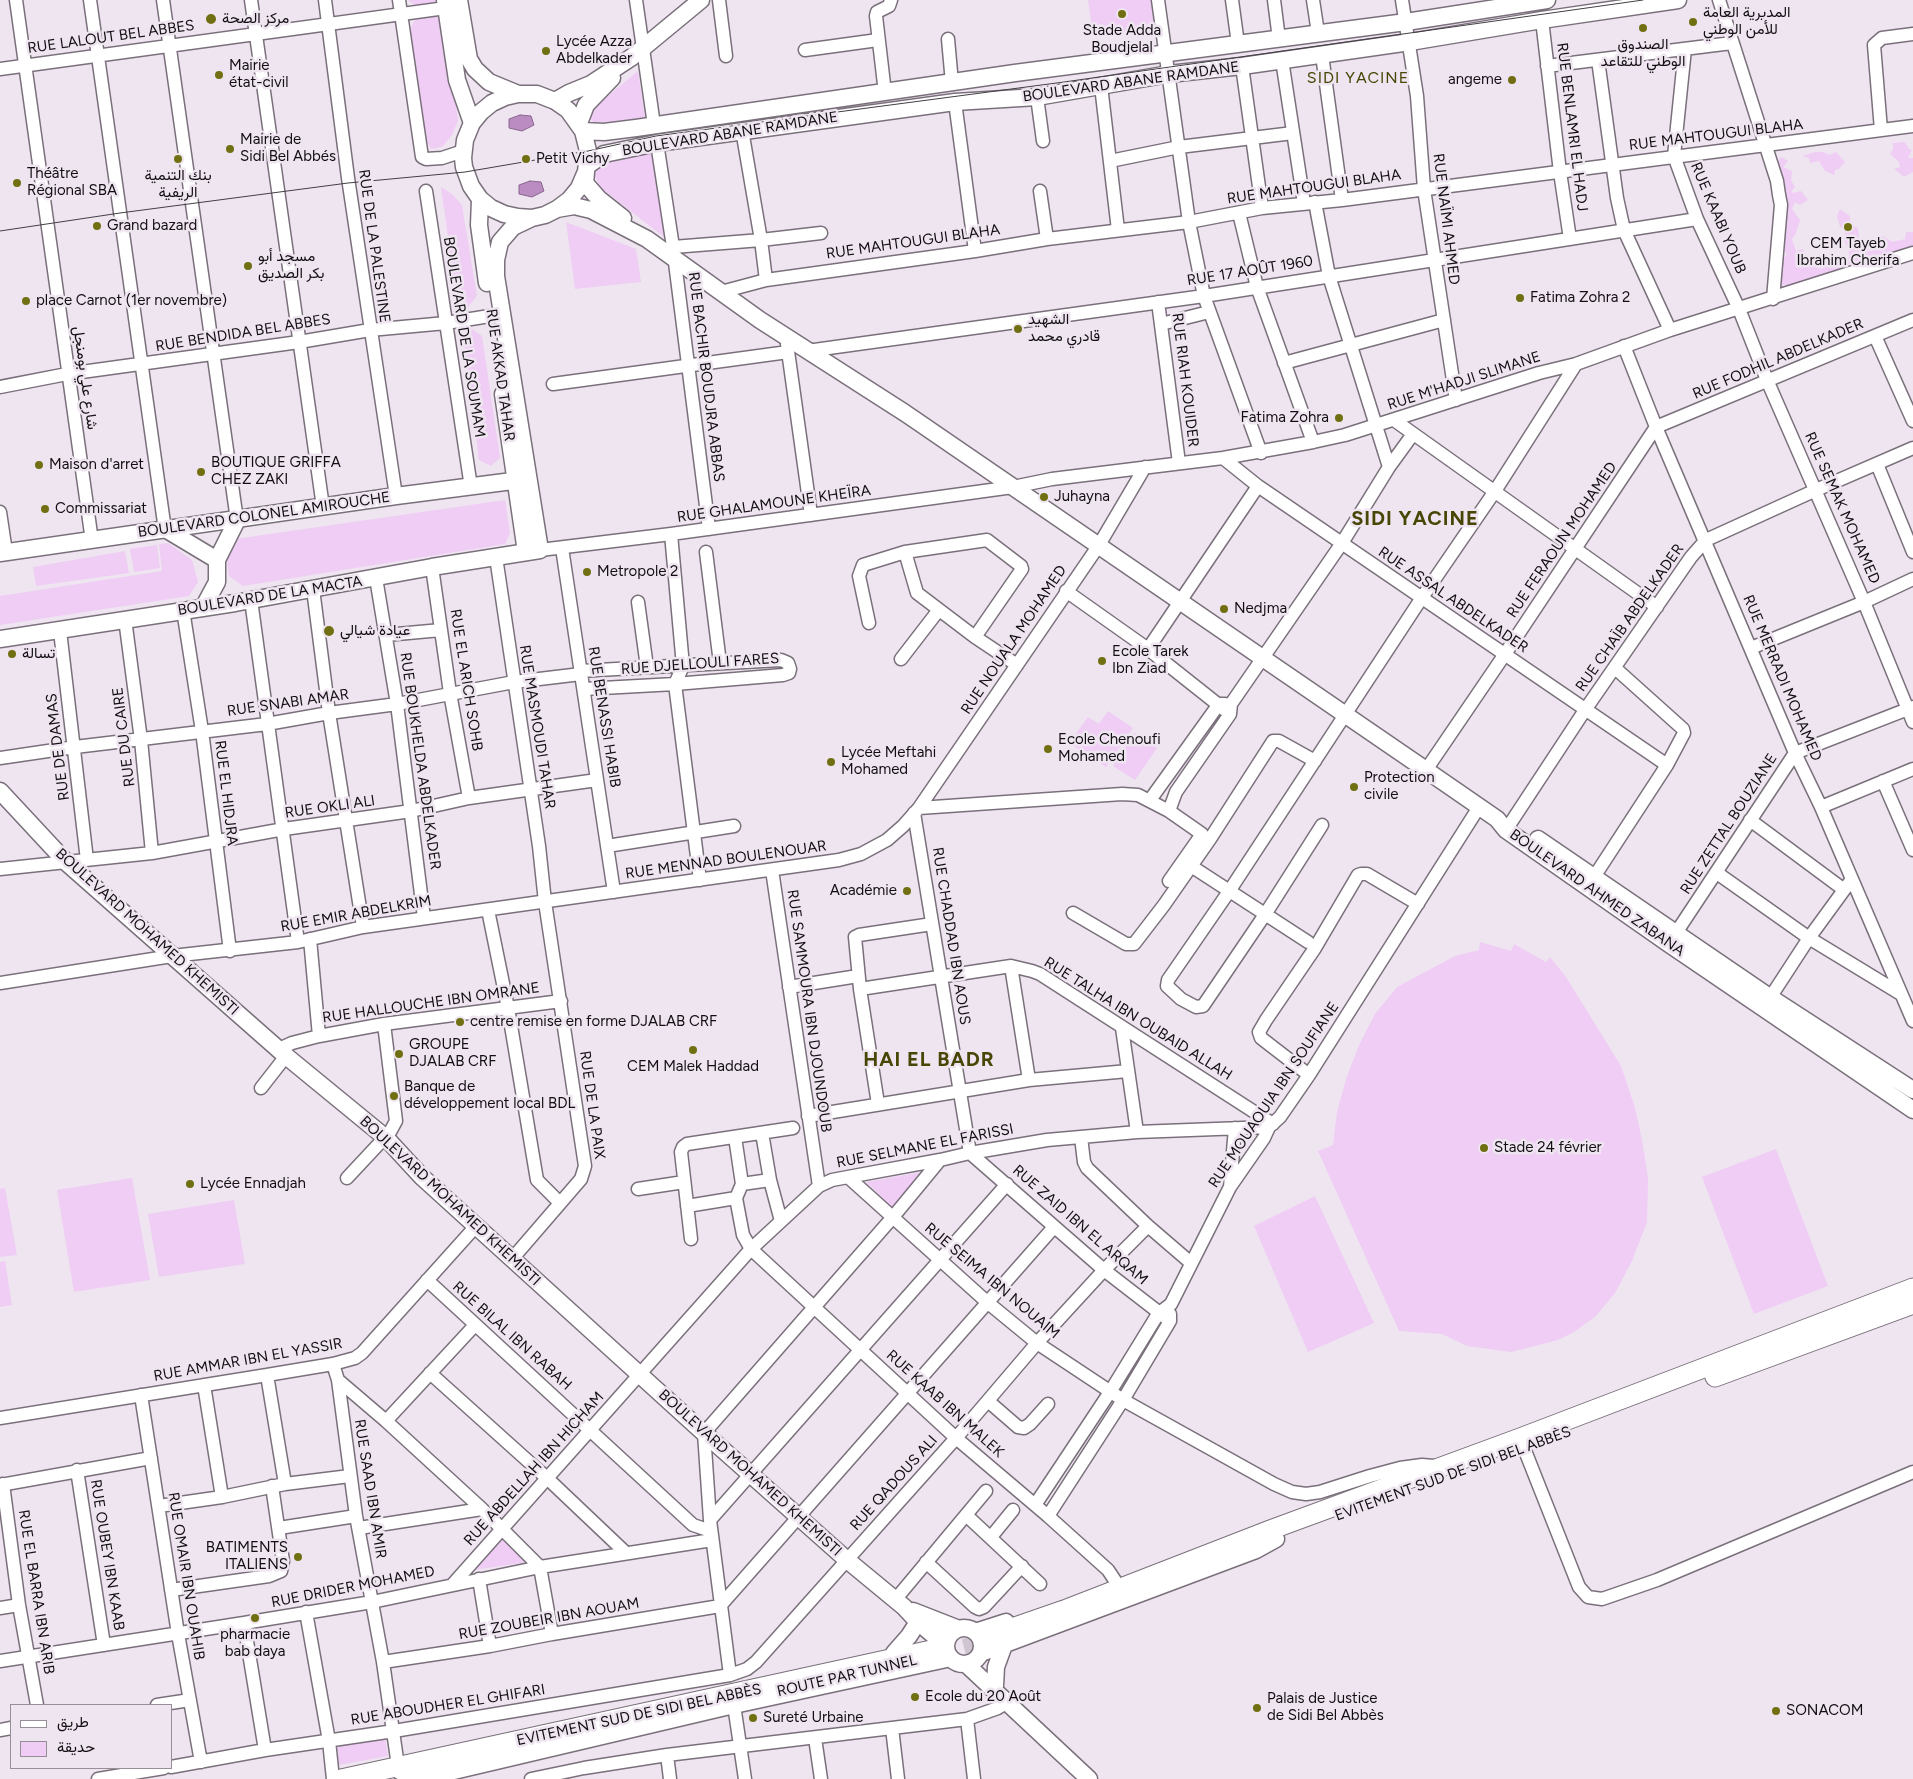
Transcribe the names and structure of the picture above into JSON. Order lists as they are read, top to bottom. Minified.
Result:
{"streets":{"highway":["EVITEMENT SUD DE SIDI BEL ABBÈS"],"main road":["BOULEVARD ABANE RAMDANE","RUE AKKAD TAHAR","BOULEVARD COLONEL AMIROUCHE","BOULEVARD DE LA MACTA","BOULEVARD AHMED ZABANA","BOULEVARD MOHAMED KHEMISTI"],"street":["RUE LALOUT BEL ABBES","RUE BENLAMRI EL HADJ","RUE MAHTOUGUI BLAHA","RUE KAABI YOUB","RUE NAÏMI AHMED","RUE DE LA PALESTINE","RUE 17 AOÛT 1960","RUE BENDIDA BEL ABBES","BOULEVARD DE LA SOUMAM","RUE FODHIL ABDELKADER","RUE BACHIR BOUDJRA ABBAS","شارع علي بومنجل","RUE RIAH KOUIDER","RUE M'HADJI SLIMANE","RUE GHALAMOUNE KHEÏRA","RUE SEMAK MOHAMED","RUE FERAOUN MOHAMED","RUE ASSAL ABDELKADER","RUE CHAÏB ABDELKADER","RUE NOUALA MOHAMED","RUE DJELLOULI FARES","RUE MERRADI MOHAMED","RUE EL ARICH SOHB","RUE SNABI AMAR","RUE BENASSI HABIB","RUE MASMOUDI TAHAR","RUE DU CAIRE","RUE DE DAMAS","RUE BOUKHELDA ABDELKADER","RUE EL HIDJRA","RUE OKLI ALI","RUE ZETTAL BOUZIANE","RUE MENNAD BOULENOUAR","RUE EMIR ABDELKRIM","RUE CHADDAD IBN AOUS","RUE HALLOUCHE IBN OMRANE","RUE SAMMOURA IBN DJOUNDOUB","RUE TALHA IBN OUBAID ALLAH","RUE MOUAOUIA IBN SOUFIANE","RUE DE LA PAIX","RUE SELMANE EL FARISSI","RUE ZAID IBN EL ARQAM","RUE SEIMA IBN NOUAIM","RUE BILAL IBN RABAH","RUE AMMAR IBN EL YASSIR","RUE KAAB IBN MALEK","RUE ABDELLAH IBN HICHAM","RUE QADOUS ALI","RUE SAAD IBN AMIR","RUE OUBEY IBN KAAB","RUE OMAIR IBN OUAHIB","RUE DRIDER MOHAMED","RUE EL BARRA IBN ARIB","RUE ZOUBEIR IBN AOUAM","RUE ABOUDHER EL GHIFARI"]},"crossings":[["RUE LALOUT BEL ABBES","RUE DE LA PALESTINE"],["RUE LALOUT BEL ABBES","شارع علي بومنجل"],["BOULEVARD ABANE RAMDANE","RUE BENLAMRI EL HADJ"],["BOULEVARD ABANE RAMDANE","RUE NAÏMI AHMED"],["BOULEVARD ABANE RAMDANE","RUE AKKAD TAHAR"],["BOULEVARD ABANE RAMDANE","RUE BACHIR BOUDJRA ABBAS"],["RUE BENLAMRI EL HADJ","RUE MAHTOUGUI BLAHA"],["RUE BENLAMRI EL HADJ","RUE 17 AOÛT 1960"],["RUE MAHTOUGUI BLAHA","RUE KAABI YOUB"],["RUE MAHTOUGUI BLAHA","RUE NAÏMI AHMED"],["RUE KAABI YOUB","RUE 17 AOÛT 1960"],["RUE KAABI YOUB","RUE M'HADJI SLIMANE"],["RUE KAABI YOUB","RUE SEMAK MOHAMED"],["RUE NAÏMI AHMED","RUE 17 AOÛT 1960"],["RUE NAÏMI AHMED","RUE M'HADJI SLIMANE"],["RUE DE LA PALESTINE","RUE BENDIDA BEL ABBES"],["RUE DE LA PALESTINE","BOULEVARD COLONEL AMIROUCHE"],["RUE 17 AOÛT 1960","RUE RIAH KOUIDER"],["RUE BENDIDA BEL ABBES","BOULEVARD DE LA SOUMAM"],["RUE BENDIDA BEL ABBES","RUE AKKAD TAHAR"],["RUE BENDIDA BEL ABBES","شارع علي بومنجل"],["BOULEVARD DE LA SOUMAM","BOULEVARD COLONEL AMIROUCHE"],["RUE FODHIL ABDELKADER","RUE SEMAK MOHAMED"],["RUE FODHIL ABDELKADER","RUE FERAOUN MOHAMED"],["RUE FODHIL ABDELKADER","RUE MERRADI MOHAMED"],["RUE AKKAD TAHAR","RUE GHALAMOUNE KHEÏRA"],["RUE AKKAD TAHAR","BOULEVARD COLONEL AMIROUCHE"],["RUE AKKAD TAHAR","BOULEVARD DE LA MACTA"],["RUE BACHIR BOUDJRA ABBAS","RUE GHALAMOUNE KHEÏRA"],["شارع علي بومنجل","BOULEVARD COLONEL AMIROUCHE"],["RUE RIAH KOUIDER","RUE M'HADJI SLIMANE"],["RUE M'HADJI SLIMANE","RUE GHALAMOUNE KHEÏRA"],["RUE M'HADJI SLIMANE","RUE SEMAK MOHAMED"],["RUE M'HADJI SLIMANE","RUE ASSAL ABDELKADER"],["RUE M'HADJI SLIMANE","RUE NOUALA MOHAMED"],["RUE M'HADJI SLIMANE","RUE MERRADI MOHAMED"],["RUE GHALAMOUNE KHEÏRA","BOULEVARD DE LA MACTA"],["RUE GHALAMOUNE KHEÏRA","RUE BENASSI HABIB"],["RUE SEMAK MOHAMED","RUE CHAÏB ABDELKADER"],["RUE SEMAK MOHAMED","RUE ZETTAL BOUZIANE"],["RUE FERAOUN MOHAMED","RUE ASSAL ABDELKADER"],["RUE FERAOUN MOHAMED","RUE MERRADI MOHAMED"],["BOULEVARD DE LA MACTA","RUE EL ARICH SOHB"],["BOULEVARD DE LA MACTA","RUE MASMOUDI TAHAR"],["BOULEVARD DE LA MACTA","RUE DU CAIRE"],["BOULEVARD DE LA MACTA","RUE DE DAMAS"],["BOULEVARD DE LA MACTA","RUE BOUKHELDA ABDELKADER"],["BOULEVARD DE LA MACTA","RUE EL HIDJRA"],["RUE ASSAL ABDELKADER","RUE CHAÏB ABDELKADER"],["RUE CHAÏB ABDELKADER","RUE MERRADI MOHAMED"],["RUE CHAÏB ABDELKADER","BOULEVARD AHMED ZABANA"],["RUE NOUALA MOHAMED","RUE MENNAD BOULENOUAR"],["RUE NOUALA MOHAMED","RUE CHADDAD IBN AOUS"],["RUE DJELLOULI FARES","RUE SNABI AMAR"],["RUE DJELLOULI FARES","RUE BENASSI HABIB"],["RUE MERRADI MOHAMED","RUE ZETTAL BOUZIANE"],["RUE EL ARICH SOHB","RUE SNABI AMAR"],["RUE EL ARICH SOHB","RUE OKLI ALI"],["RUE SNABI AMAR","RUE BENASSI HABIB"],["RUE SNABI AMAR","RUE MASMOUDI TAHAR"],["RUE SNABI AMAR","RUE DU CAIRE"],["RUE SNABI AMAR","RUE DE DAMAS"],["RUE SNABI AMAR","RUE BOUKHELDA ABDELKADER"],["RUE SNABI AMAR","RUE EL HIDJRA"],["RUE BENASSI HABIB","RUE OKLI ALI"],["RUE BENASSI HABIB","RUE MENNAD BOULENOUAR"],["RUE MASMOUDI TAHAR","RUE OKLI ALI"],["RUE MASMOUDI TAHAR","RUE MENNAD BOULENOUAR"],["RUE MASMOUDI TAHAR","RUE EMIR ABDELKRIM"],["RUE MASMOUDI TAHAR","RUE DE LA PAIX"],["RUE DU CAIRE","RUE OKLI ALI"],["RUE DE DAMAS","RUE OKLI ALI"],["RUE BOUKHELDA ABDELKADER","RUE OKLI ALI"],["RUE BOUKHELDA ABDELKADER","RUE EMIR ABDELKRIM"],["RUE EL HIDJRA","RUE OKLI ALI"],["RUE EL HIDJRA","RUE EMIR ABDELKRIM"],["RUE OKLI ALI","BOULEVARD MOHAMED KHEMISTI"],["RUE ZETTAL BOUZIANE","BOULEVARD AHMED ZABANA"],["RUE MENNAD BOULENOUAR","RUE EMIR ABDELKRIM"],["RUE MENNAD BOULENOUAR","RUE SAMMOURA IBN DJOUNDOUB"],["RUE MENNAD BOULENOUAR","RUE DE LA PAIX"],["RUE EMIR ABDELKRIM","BOULEVARD MOHAMED KHEMISTI"],["RUE EMIR ABDELKRIM","RUE DE LA PAIX"],["BOULEVARD MOHAMED KHEMISTI","RUE HALLOUCHE IBN OMRANE"],["BOULEVARD MOHAMED KHEMISTI","RUE DE LA PAIX"],["BOULEVARD MOHAMED KHEMISTI","RUE SELMANE EL FARISSI"],["BOULEVARD MOHAMED KHEMISTI","RUE AMMAR IBN EL YASSIR"],["BOULEVARD MOHAMED KHEMISTI","RUE ABDELLAH IBN HICHAM"],["BOULEVARD MOHAMED KHEMISTI","RUE QADOUS ALI"],["RUE CHADDAD IBN AOUS","RUE TALHA IBN OUBAID ALLAH"],["RUE CHADDAD IBN AOUS","RUE SELMANE EL FARISSI"],["RUE CHADDAD IBN AOUS","RUE ZAID IBN EL ARQAM"],["RUE HALLOUCHE IBN OMRANE","RUE DE LA PAIX"],["RUE SAMMOURA IBN DJOUNDOUB","RUE TALHA IBN OUBAID ALLAH"],["RUE SAMMOURA IBN DJOUNDOUB","RUE SELMANE EL FARISSI"],["RUE TALHA IBN OUBAID ALLAH","RUE MOUAOUIA IBN SOUFIANE"],["RUE TALHA IBN OUBAID ALLAH","RUE SELMANE EL FARISSI"],["RUE MOUAOUIA IBN SOUFIANE","RUE SELMANE EL FARISSI"],["RUE MOUAOUIA IBN SOUFIANE","RUE ZAID IBN EL ARQAM"],["RUE MOUAOUIA IBN SOUFIANE","RUE SEIMA IBN NOUAIM"],["RUE MOUAOUIA IBN SOUFIANE","RUE KAAB IBN MALEK"],["RUE SELMANE EL FARISSI","RUE ZAID IBN EL ARQAM"],["RUE SELMANE EL FARISSI","RUE SEIMA IBN NOUAIM"],["RUE SELMANE EL FARISSI","RUE KAAB IBN MALEK"],["RUE SELMANE EL FARISSI","RUE ABDELLAH IBN HICHAM"],["RUE ZAID IBN EL ARQAM","RUE QADOUS ALI"],["RUE SEIMA IBN NOUAIM","EVITEMENT SUD DE SIDI BEL ABBÈS"],["RUE SEIMA IBN NOUAIM","RUE QADOUS ALI"],["RUE BILAL IBN RABAH","RUE AMMAR IBN EL YASSIR"],["RUE BILAL IBN RABAH","RUE ABDELLAH IBN HICHAM"],["RUE BILAL IBN RABAH","RUE DRIDER MOHAMED"],["RUE AMMAR IBN EL YASSIR","RUE SAAD IBN AMIR"],["RUE AMMAR IBN EL YASSIR","RUE OMAIR IBN OUAHIB"],["RUE KAAB IBN MALEK","RUE QADOUS ALI"],["RUE ABDELLAH IBN HICHAM","RUE DRIDER MOHAMED"],["EVITEMENT SUD DE SIDI BEL ABBÈS","RUE SAAD IBN AMIR"],["RUE QADOUS ALI","RUE ABOUDHER EL GHIFARI"],["RUE SAAD IBN AMIR","RUE DRIDER MOHAMED"],["RUE SAAD IBN AMIR","RUE ZOUBEIR IBN AOUAM"],["RUE SAAD IBN AMIR","RUE ABOUDHER EL GHIFARI"],["RUE OUBEY IBN KAAB","RUE DRIDER MOHAMED"],["RUE OMAIR IBN OUAHIB","RUE DRIDER MOHAMED"],["RUE OMAIR IBN OUAHIB","RUE ABOUDHER EL GHIFARI"],["RUE DRIDER MOHAMED","RUE EL BARRA IBN ARIB"]],"districts":["SIDI YACINE","SIDI YACINE","HAI EL BADR"],"places":["Stade Adda Boudjelal","مركز الصحة","المديرية العامة للأمن الوطني","الصندوق الوطني للتقاعد","Lycée Azza Abdelkader","Mairie état-civil","angeme","Mairie de Sidi Bel Abbés","بنك التنمية الريفية","Petit Vichy","Théâtre Régional SBA","Grand bazard","CEM Tayeb Ibrahim Cherifa","مسجد أبو بكر الصديق","Fatima Zohra 2","place Carnot (1er novembre)","الشهيد قادري محمد","Fatima Zohra","Maison d'arret","BOUTIQUE GRIFFA CHEZ ZAKI","Juhayna","Commissariat","Metropole 2","Nedjma","عيادة شيالي","تسالة","Ecole Tarek Ibn Ziad","Ecole Chenoufi Mohamed","Lycée Meftahi Mohamed","Protection civile","Académie","centre remise en forme DJALAB CRF","CEM Malek Haddad","GROUPE DJALAB CRF","Banque de développement local BDL","Stade 24 février","Lycée Ennadjah","BATIMENTS ITALIENS","pharmacie bab daya","Ecole du 20 Août","Palais de Justice de Sidi Bel Abbès","SONACOM","Sureté Urbaine"],"legend":["طريق","حديقة"]}
